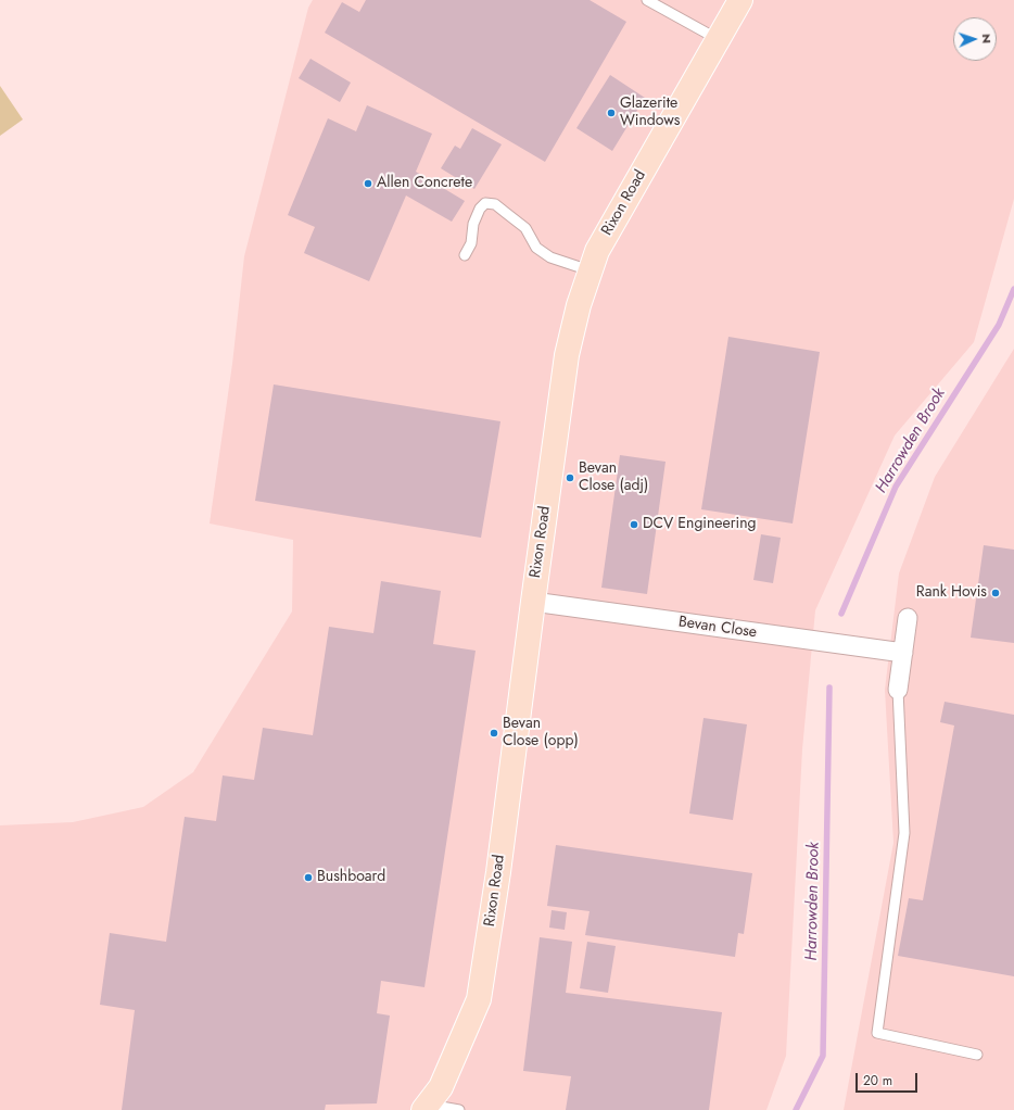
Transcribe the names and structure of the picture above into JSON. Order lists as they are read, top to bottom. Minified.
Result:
{"streets":{"main road":["Rixon Road"],"street":["Bevan Close"]},"crossings":[["Rixon Road","Bevan Close"]],"water":["Harrowden Brook"],"places":["Glazerite Windows","Allen Concrete","Bevan Close (adj)","DCV Engineering","Rank Hovis","Bevan Close (opp)","Bushboard"],"scale_bar":"20 m","north":"right"}
